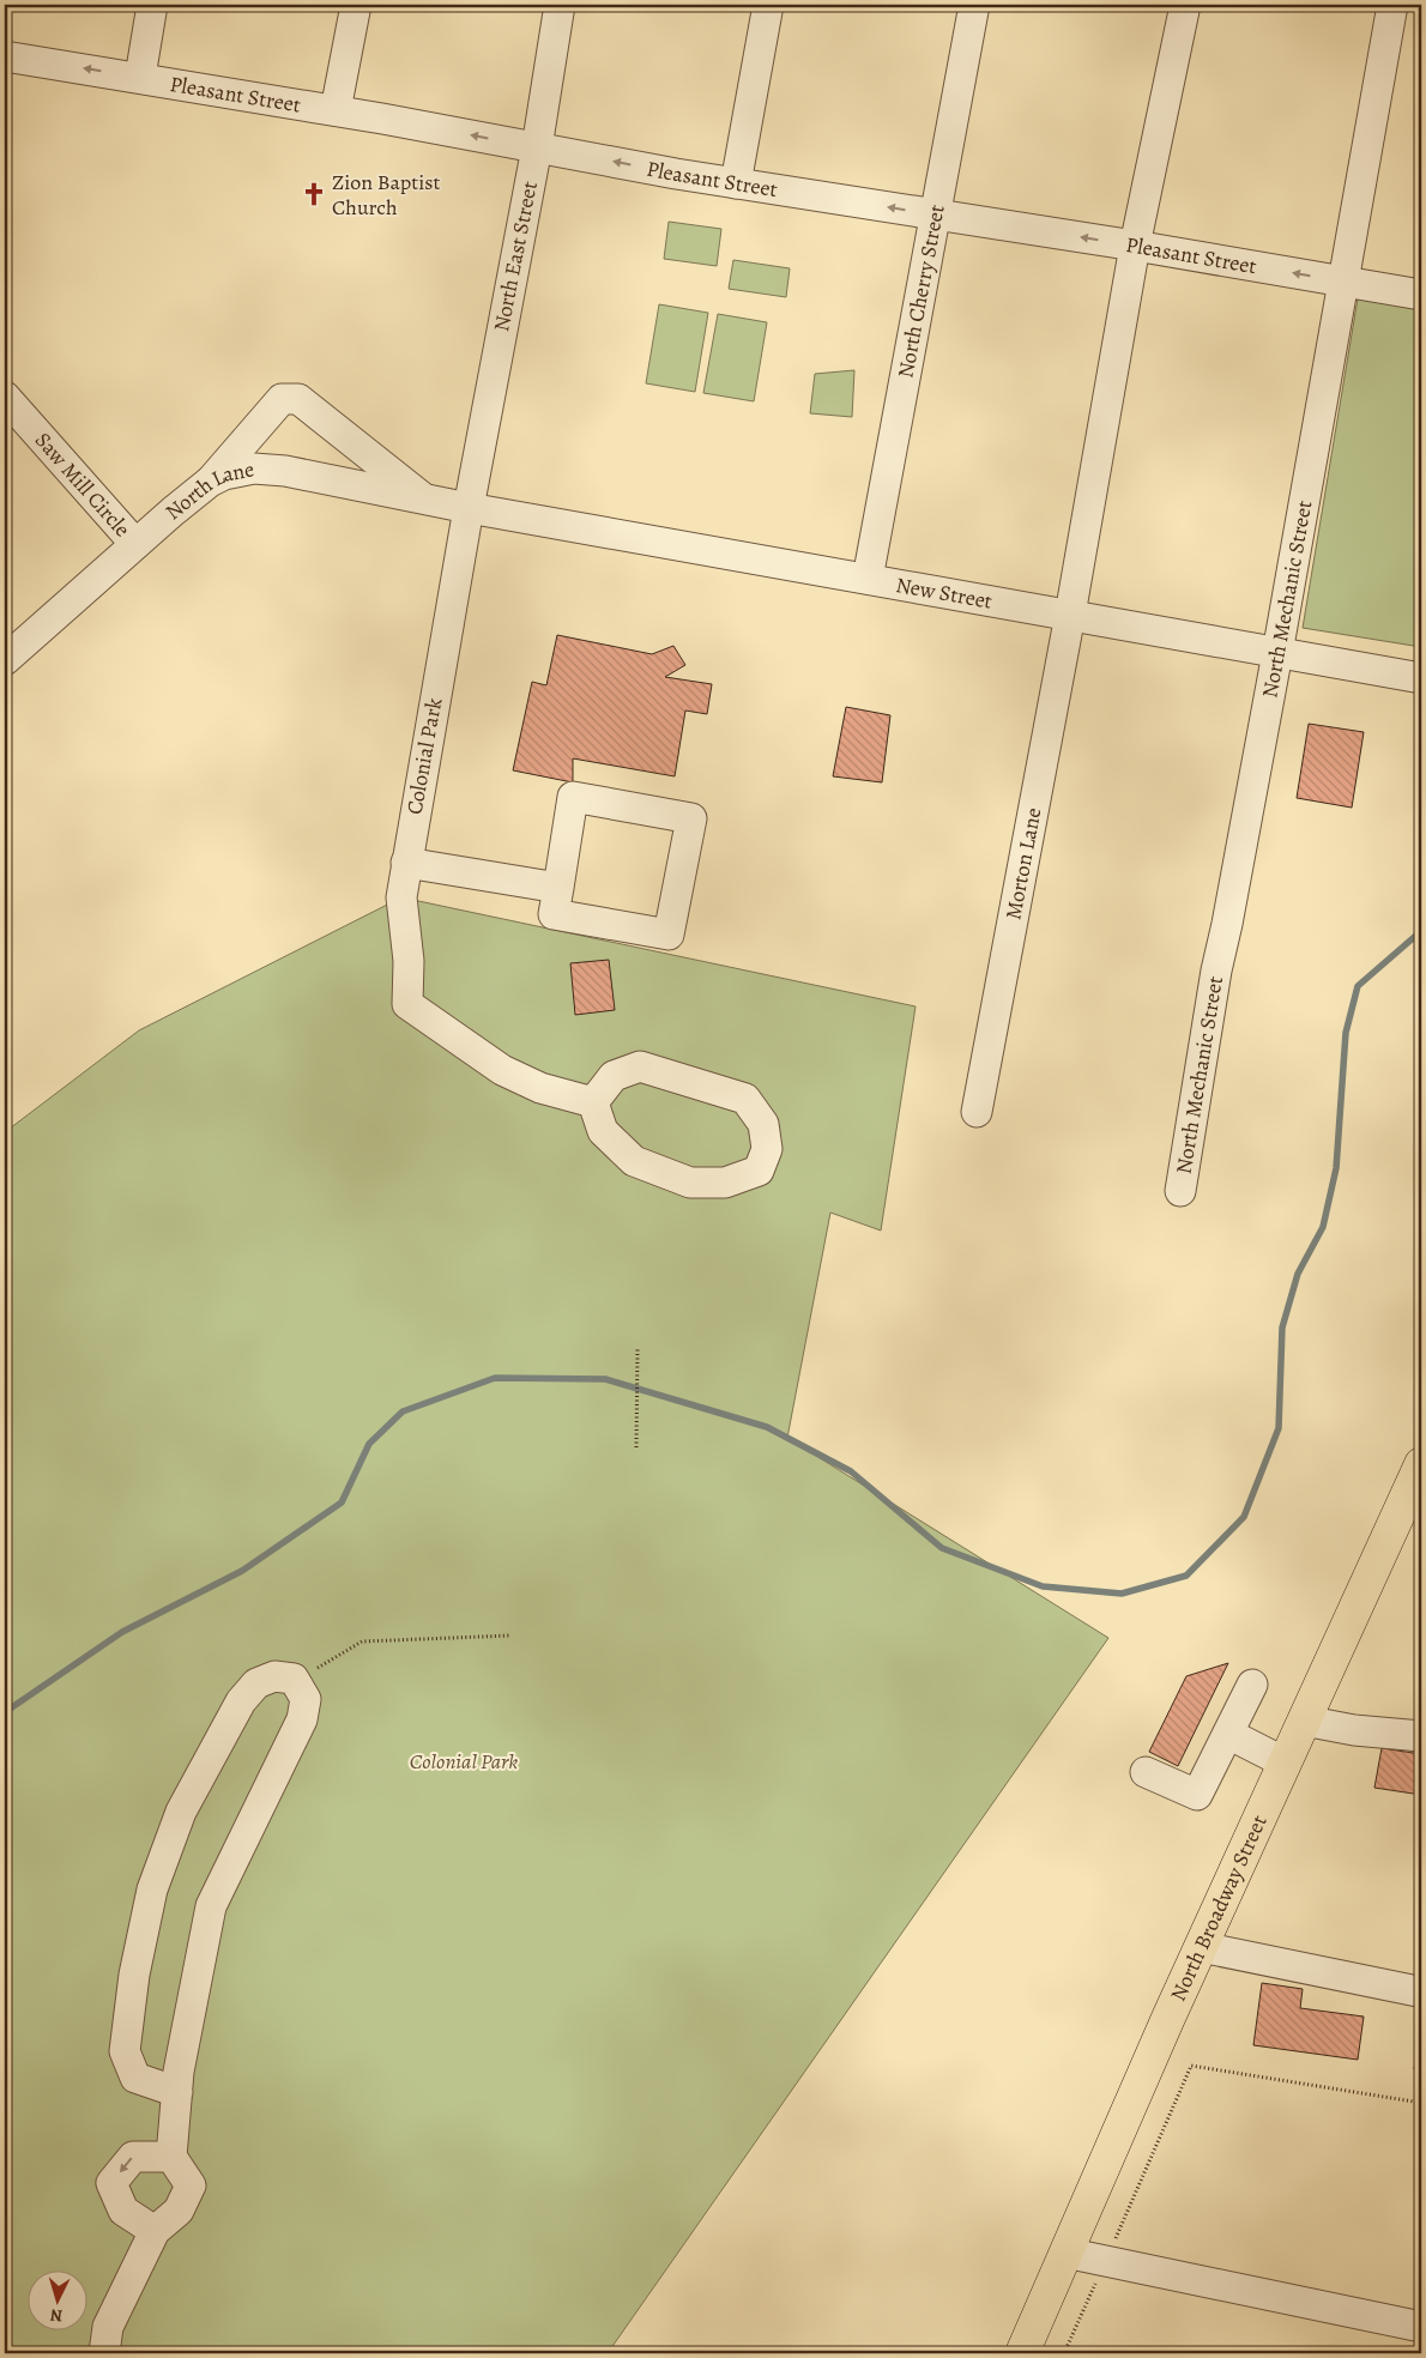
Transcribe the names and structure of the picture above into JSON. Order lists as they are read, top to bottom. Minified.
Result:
{"streets":{"main road":["North Broadway Street"],"street":["Pleasant Street","North East Street","North Cherry Street","Saw Mill Circle","North Lane","New Street","North Mechanic Street","Colonial Park","Morton Lane"]},"crossings":[["Pleasant Street","North East Street"],["Pleasant Street","North Cherry Street"],["Pleasant Street","North Mechanic Street"],["Pleasant Street","Morton Lane"],["North East Street","North Lane"],["North East Street","New Street"],["North East Street","Colonial Park"],["North Cherry Street","New Street"],["Saw Mill Circle","North Lane"],["North Lane","New Street"],["North Lane","Colonial Park"],["New Street","North Mechanic Street"],["New Street","Colonial Park"],["New Street","Morton Lane"]],"one_way":["Pleasant Street"],"parks":["Colonial Park"],"places":{"church":["Zion Baptist Church"]},"north":"bottom"}
